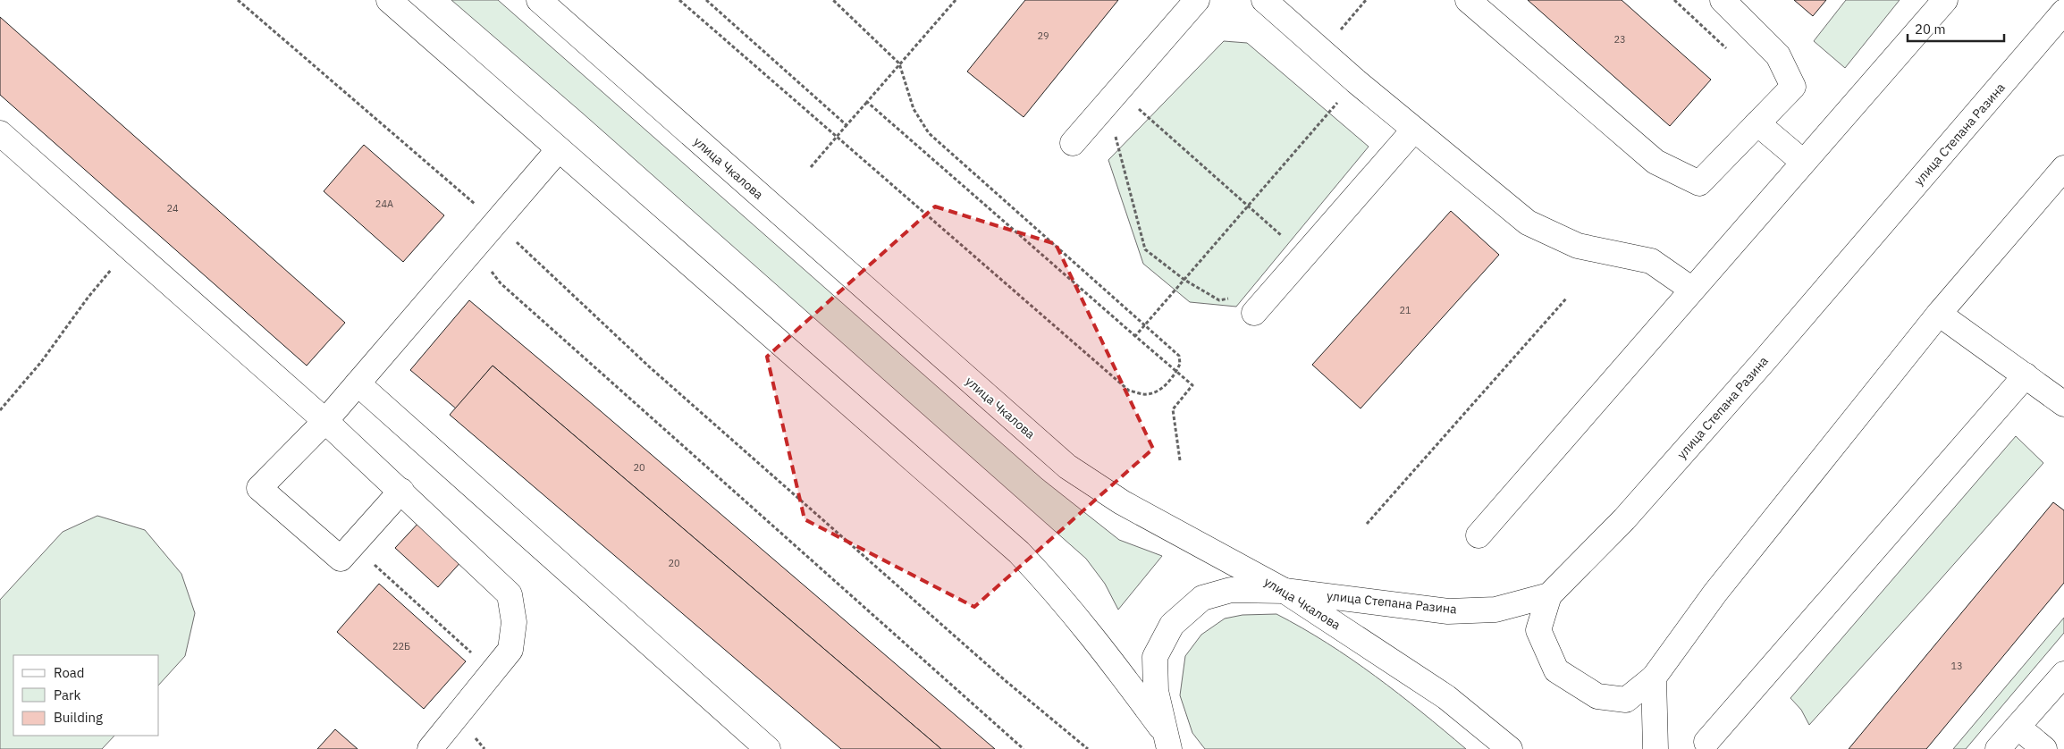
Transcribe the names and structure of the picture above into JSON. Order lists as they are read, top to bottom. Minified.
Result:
{"streets":{"main road":["улица Степана Разина","улица Чкалова"]},"crossings":[["улица Степана Разина","улица Чкалова"]],"house_numbers":["29","23","24А","24","21","20","20","22Б","13"],"legend":["Road","Park","Building"],"scale_bar":"20 m"}
